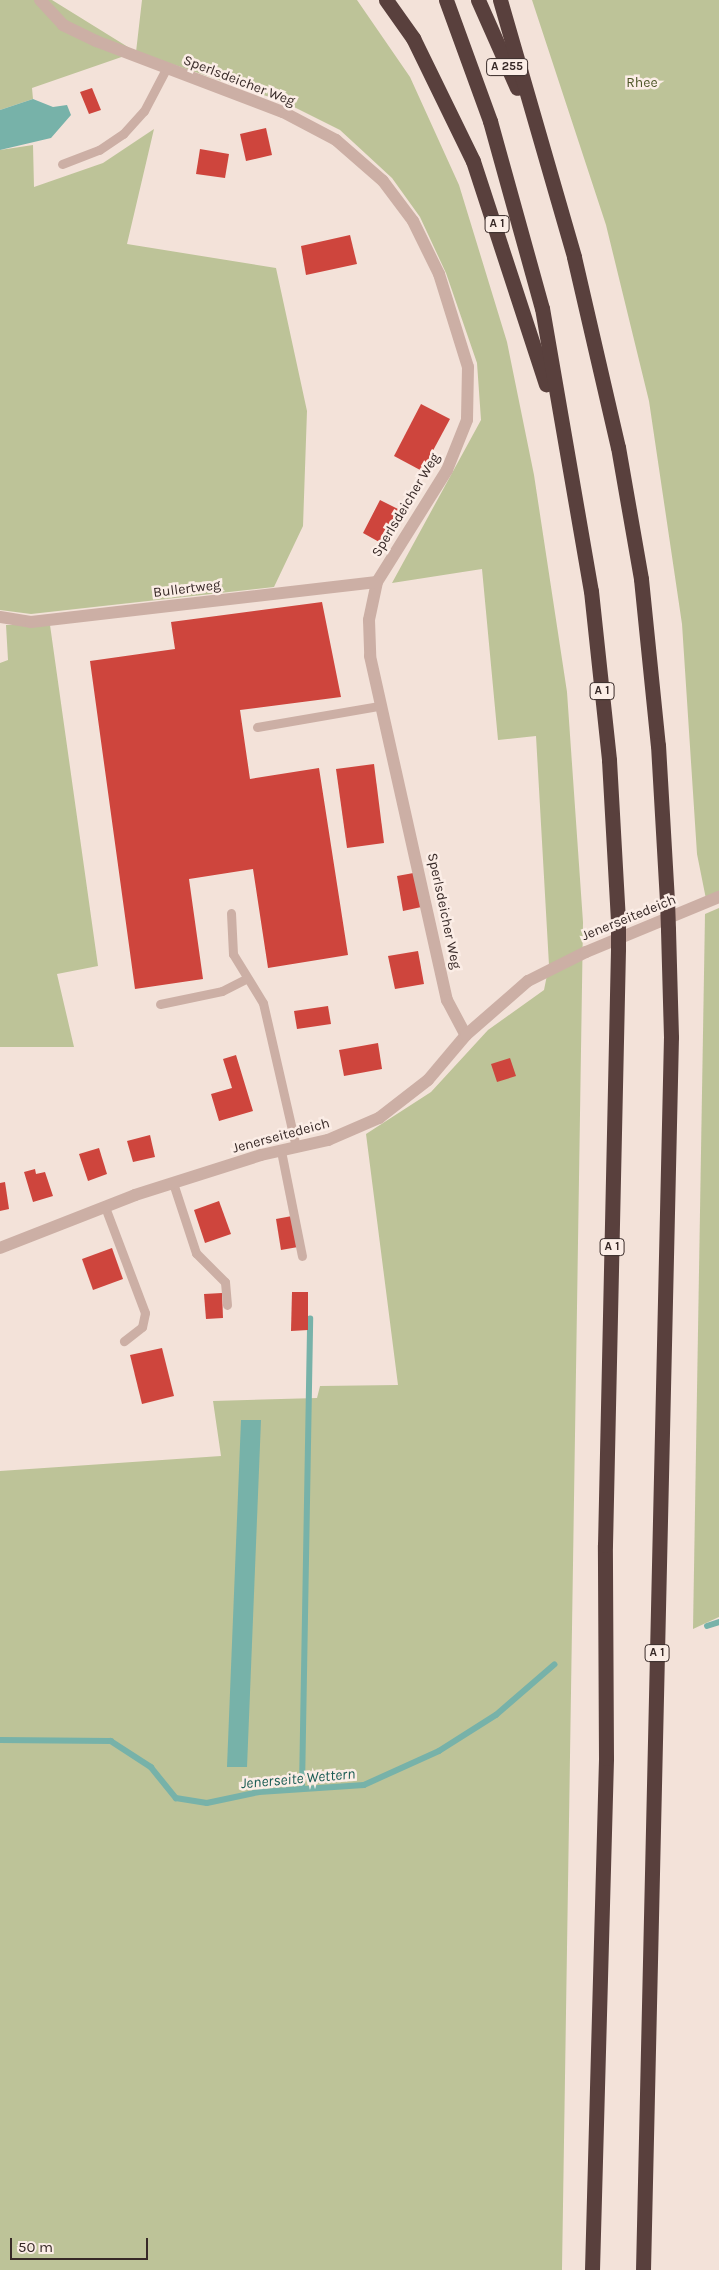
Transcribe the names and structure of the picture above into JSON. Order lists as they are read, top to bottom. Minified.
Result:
{"streets":{"highway":["A 255","A 1"],"street":["Sperlsdeicher Weg","Bullertweg","Jenerseitedeich"]},"crossings":[["A 255","A 1"],["Sperlsdeicher Weg","Bullertweg"],["Sperlsdeicher Weg","Jenerseitedeich"]],"water":["Jenerseite Wettern"],"parks":["Rhee"],"scale_bar":"50 m"}
